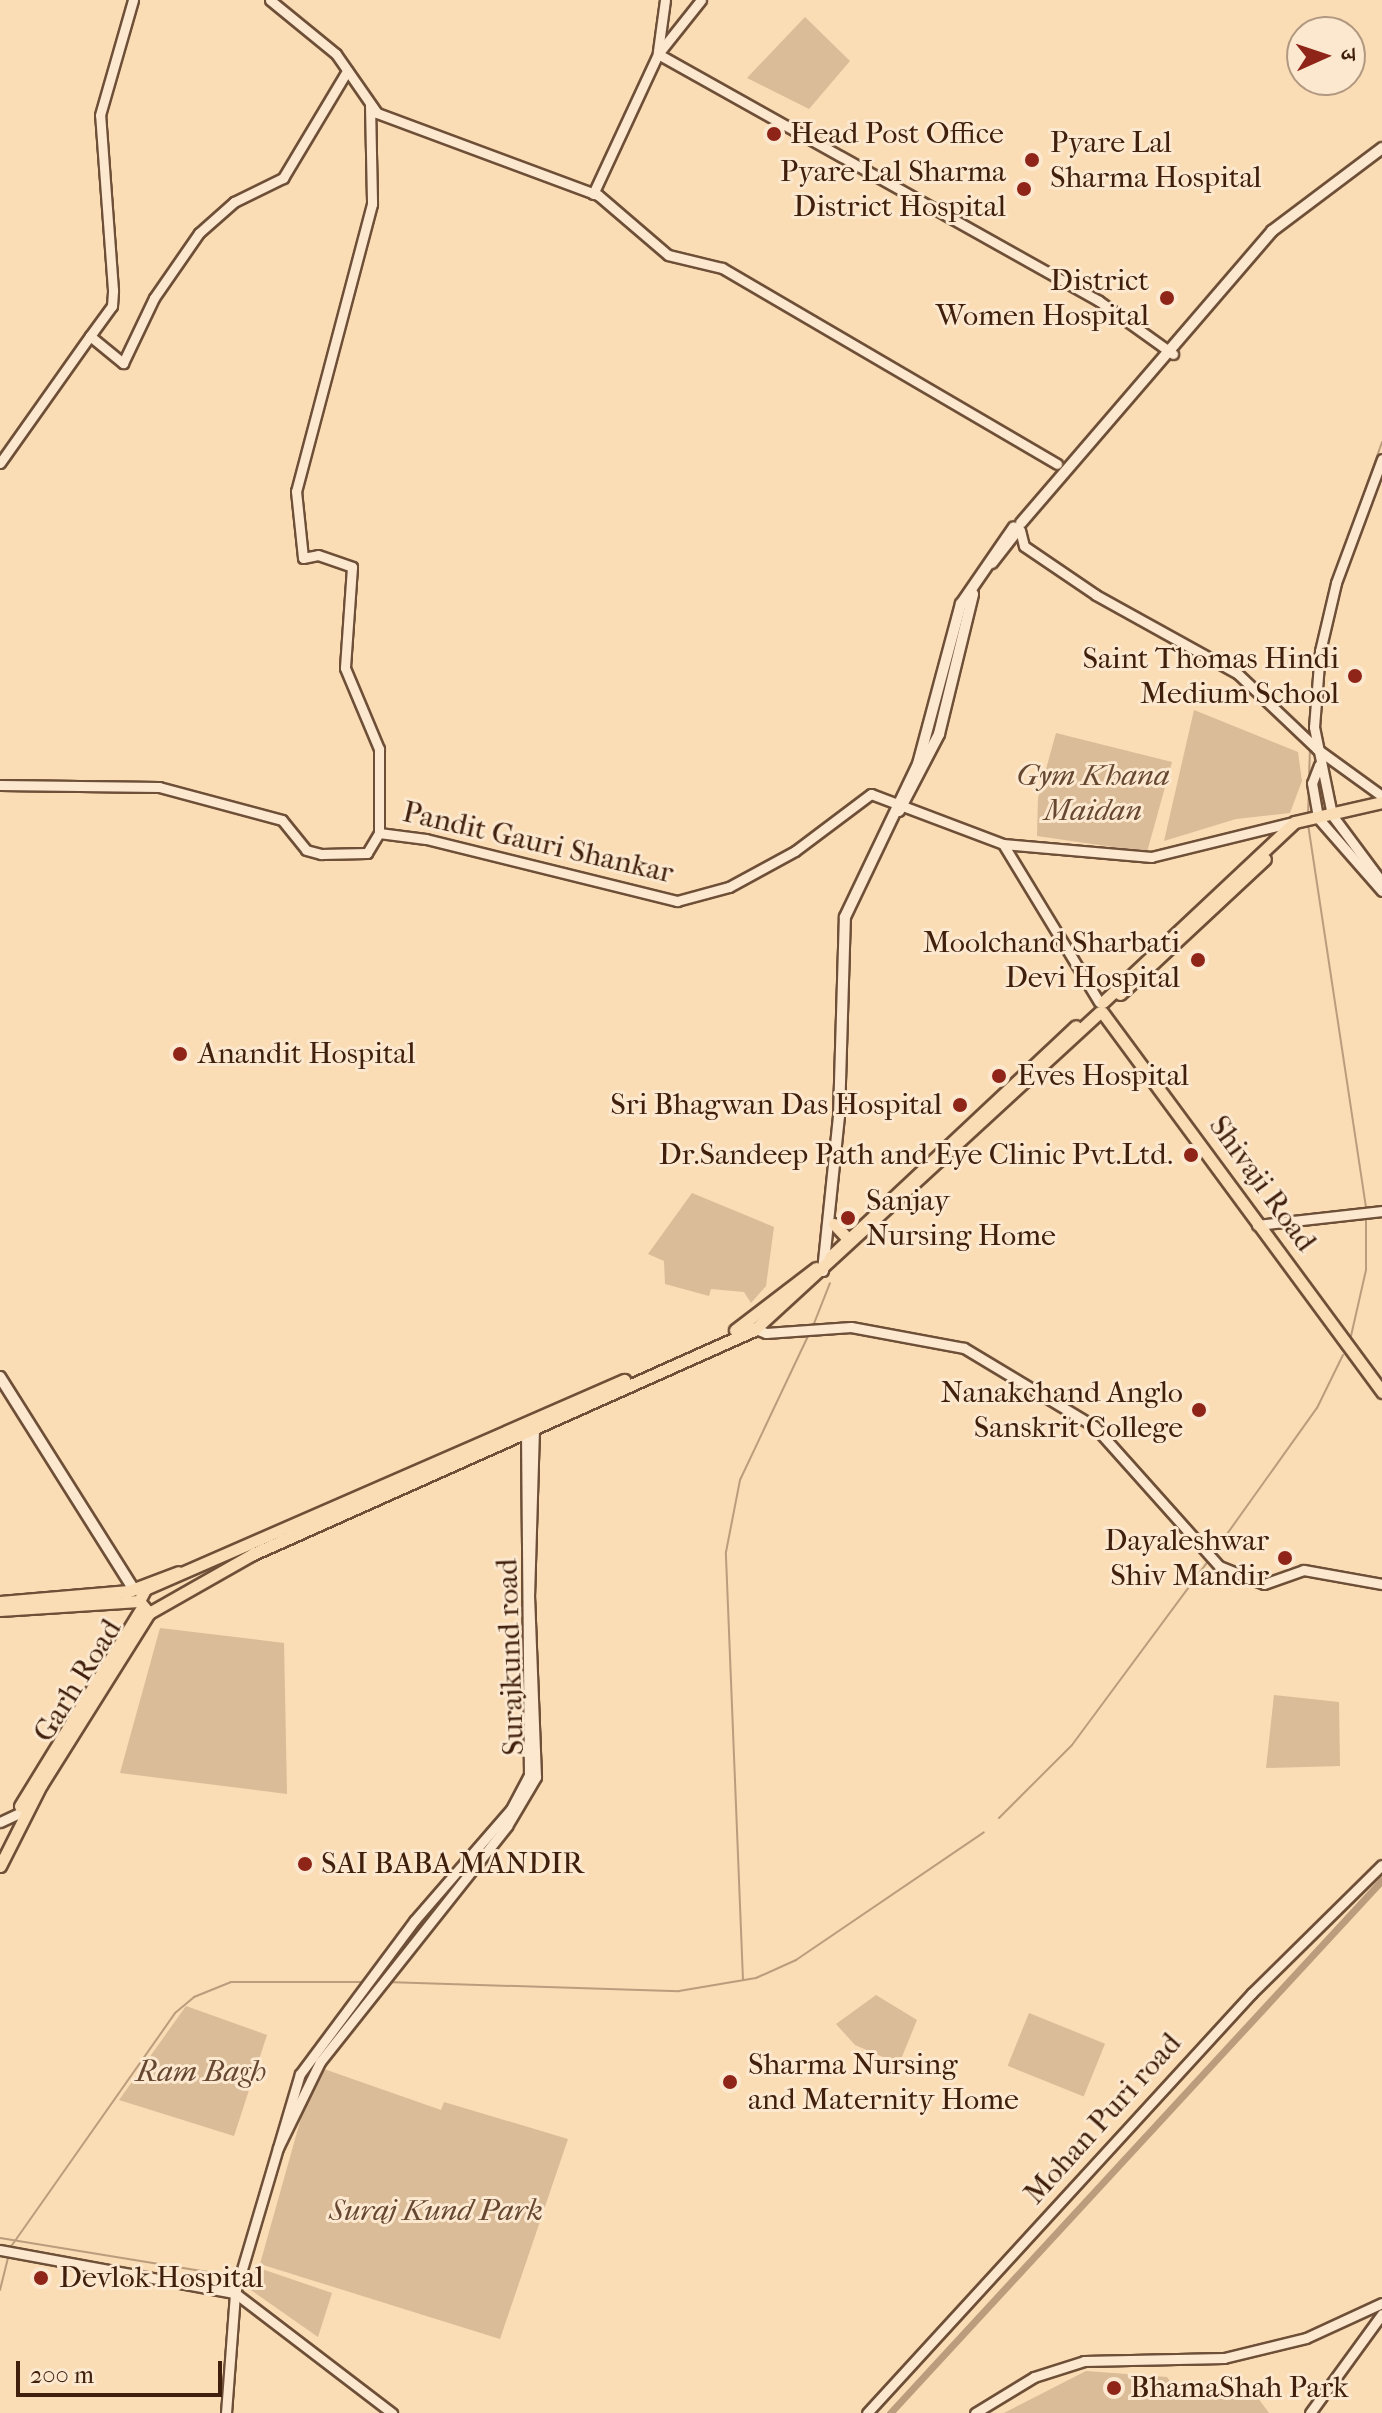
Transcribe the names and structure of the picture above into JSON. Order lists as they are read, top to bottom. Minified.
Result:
{"streets":{"main road":["Shivaji Road","Garh Road"],"street":["Pandit Gauri Shankar","Surajkund road","Mohan Puri road"]},"parks":["Gym Khana Maidan","Ram Bagh","Suraj Kund Park"],"places":["Head Post Office","Pyare Lal Sharma Hospital","Pyare Lal Sharma District Hospital","District Women Hospital","Saint Thomas Hindi Medium School","Moolchand Sharbati Devi Hospital","Anandit Hospital","Eves Hospital","Sri Bhagwan Das Hospital","Dr.Sandeep Path and Eye Clinic Pvt.Ltd.","Sanjay Nursing Home","Nanakchand Anglo Sanskrit College","Dayaleshwar Shiv Mandir","SAI BABA MANDIR","Sharma Nursing and Maternity Home","Devlok Hospital","BhamaShah Park"],"scale_bar":"200 m","north":"right"}
